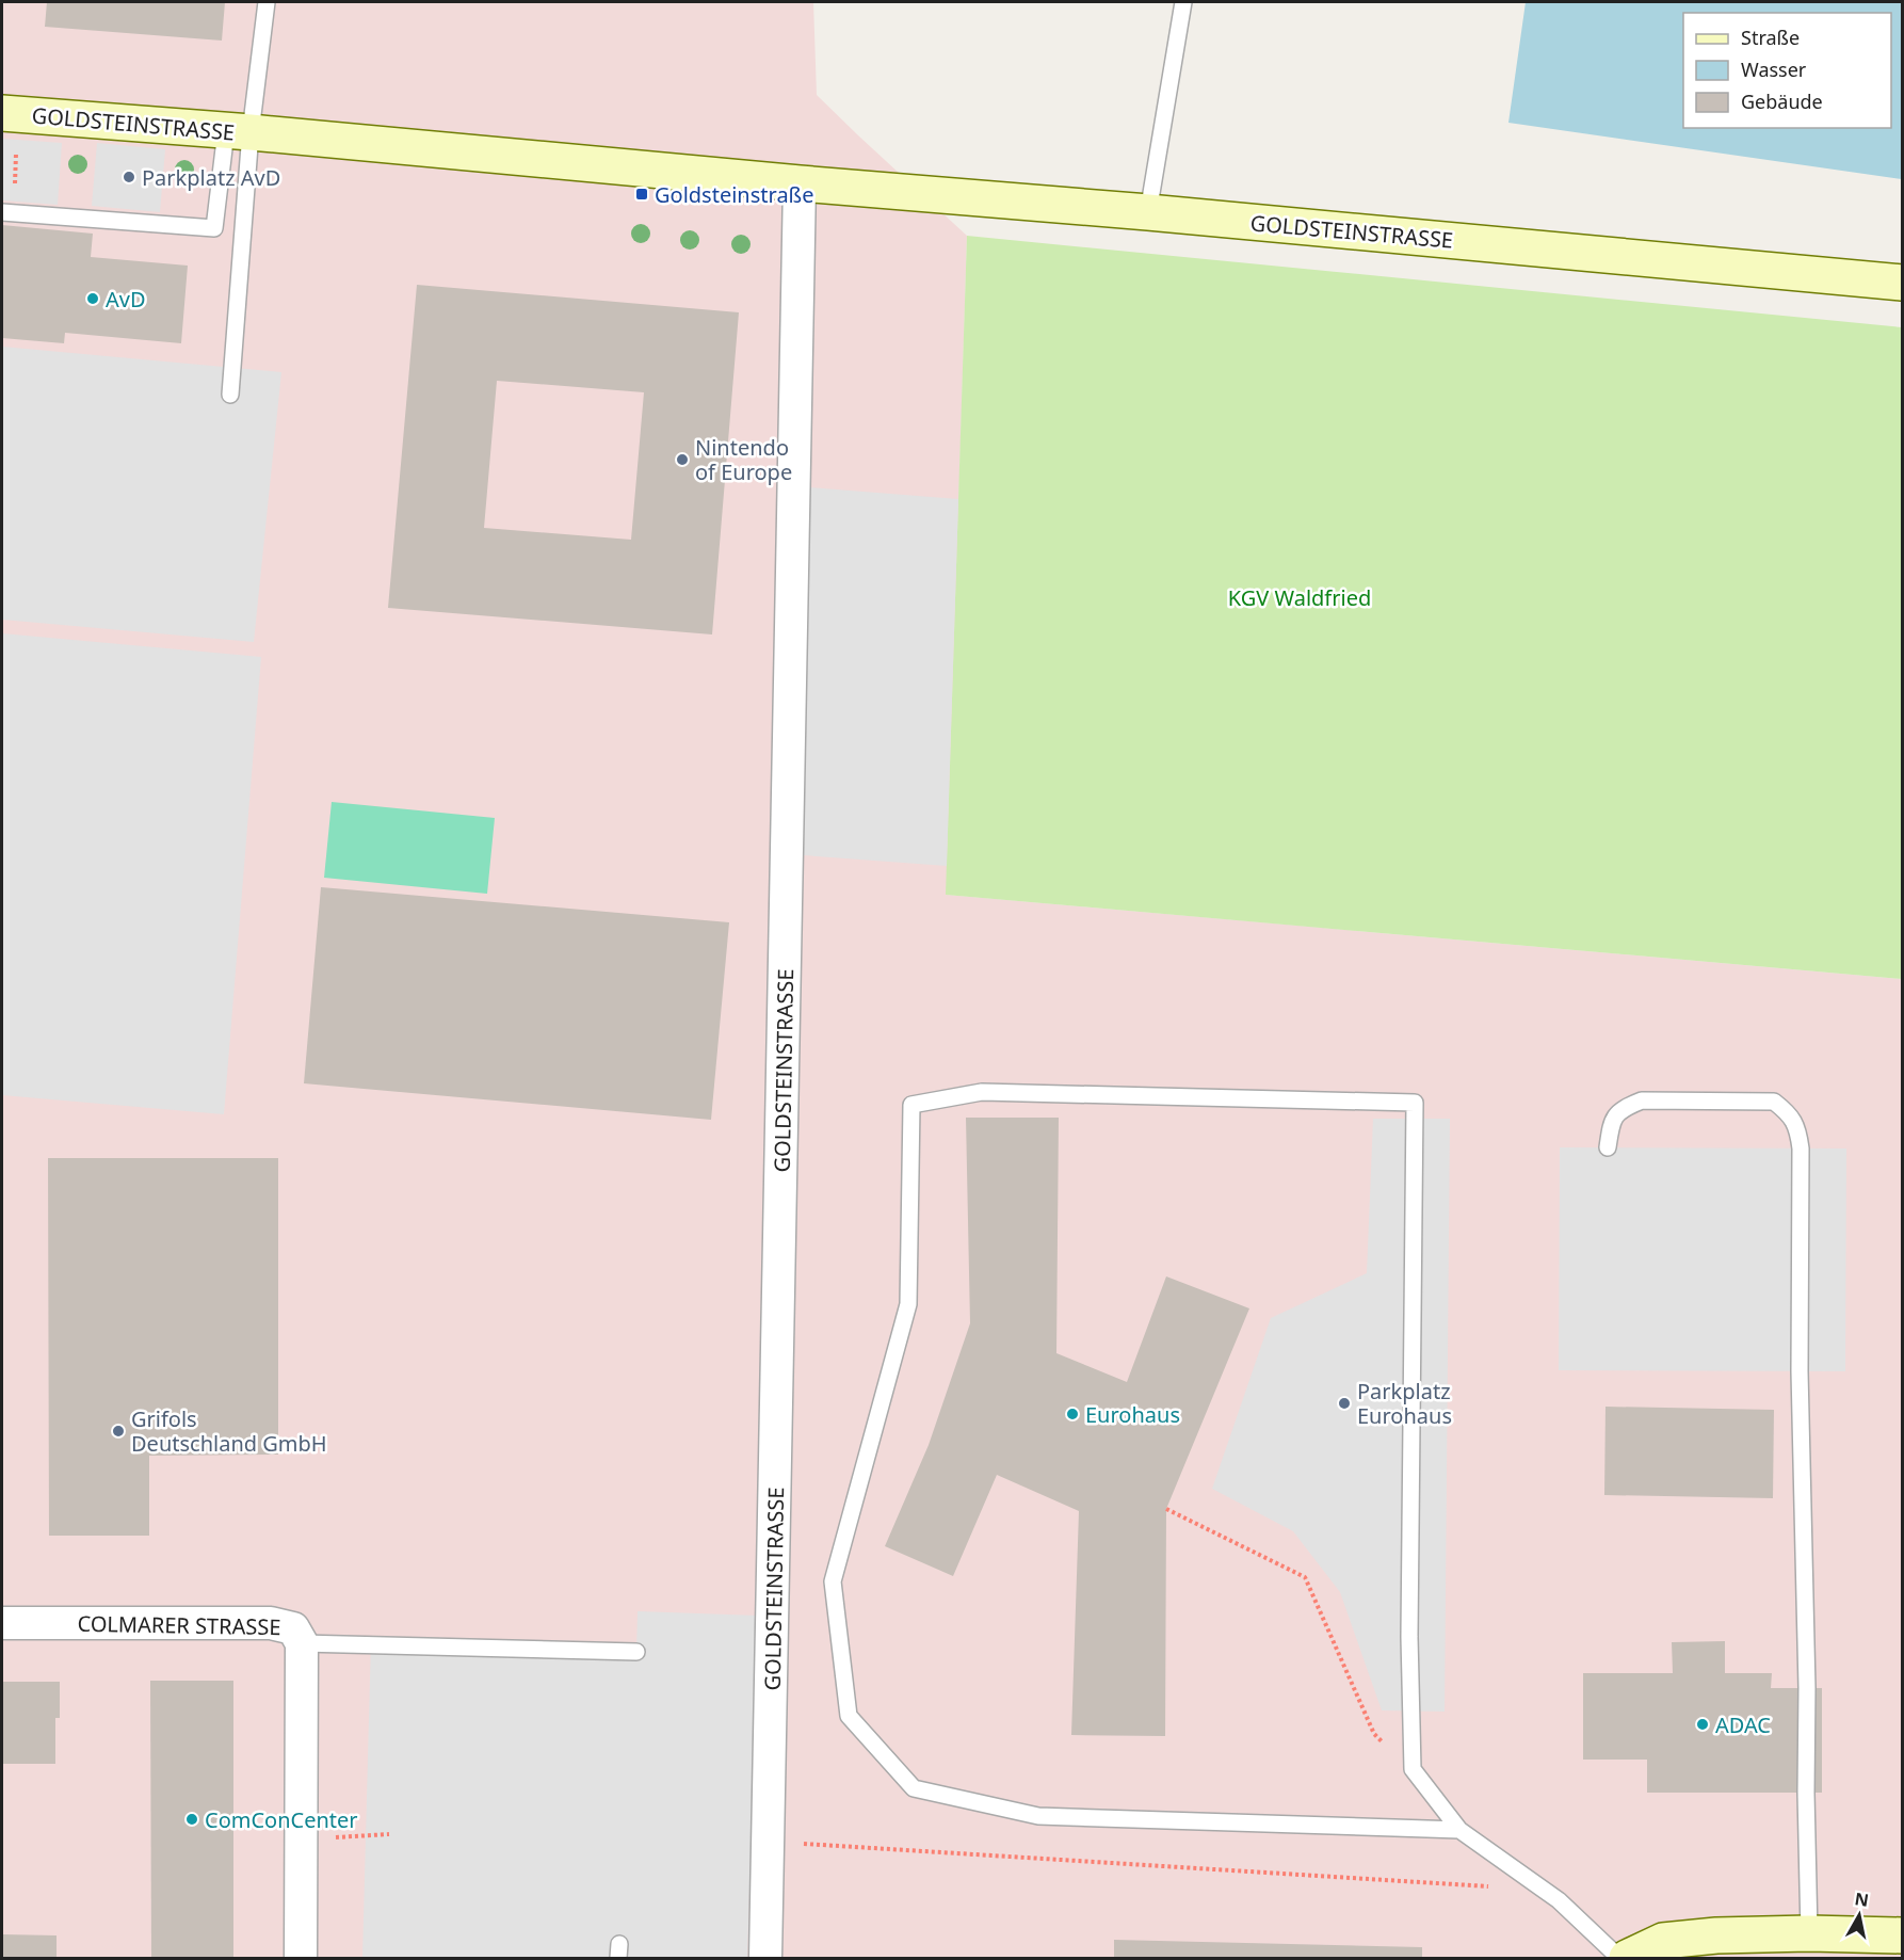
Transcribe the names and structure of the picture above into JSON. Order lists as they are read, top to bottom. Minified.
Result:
{"streets":{"street":["GOLDSTEINSTRASSE","COLMARER STRASSE"]},"parks":["KGV Waldfried"],"places":{"other":["Parkplatz AvD","AvD","Nintendo of Europe","Parkplatz Eurohaus","Eurohaus","Grifols Deutschland GmbH","ADAC","ComConCenter"],"transit":["Goldsteinstraße"]},"legend":["Straße","Wasser","Gebäude"],"north":"top"}
